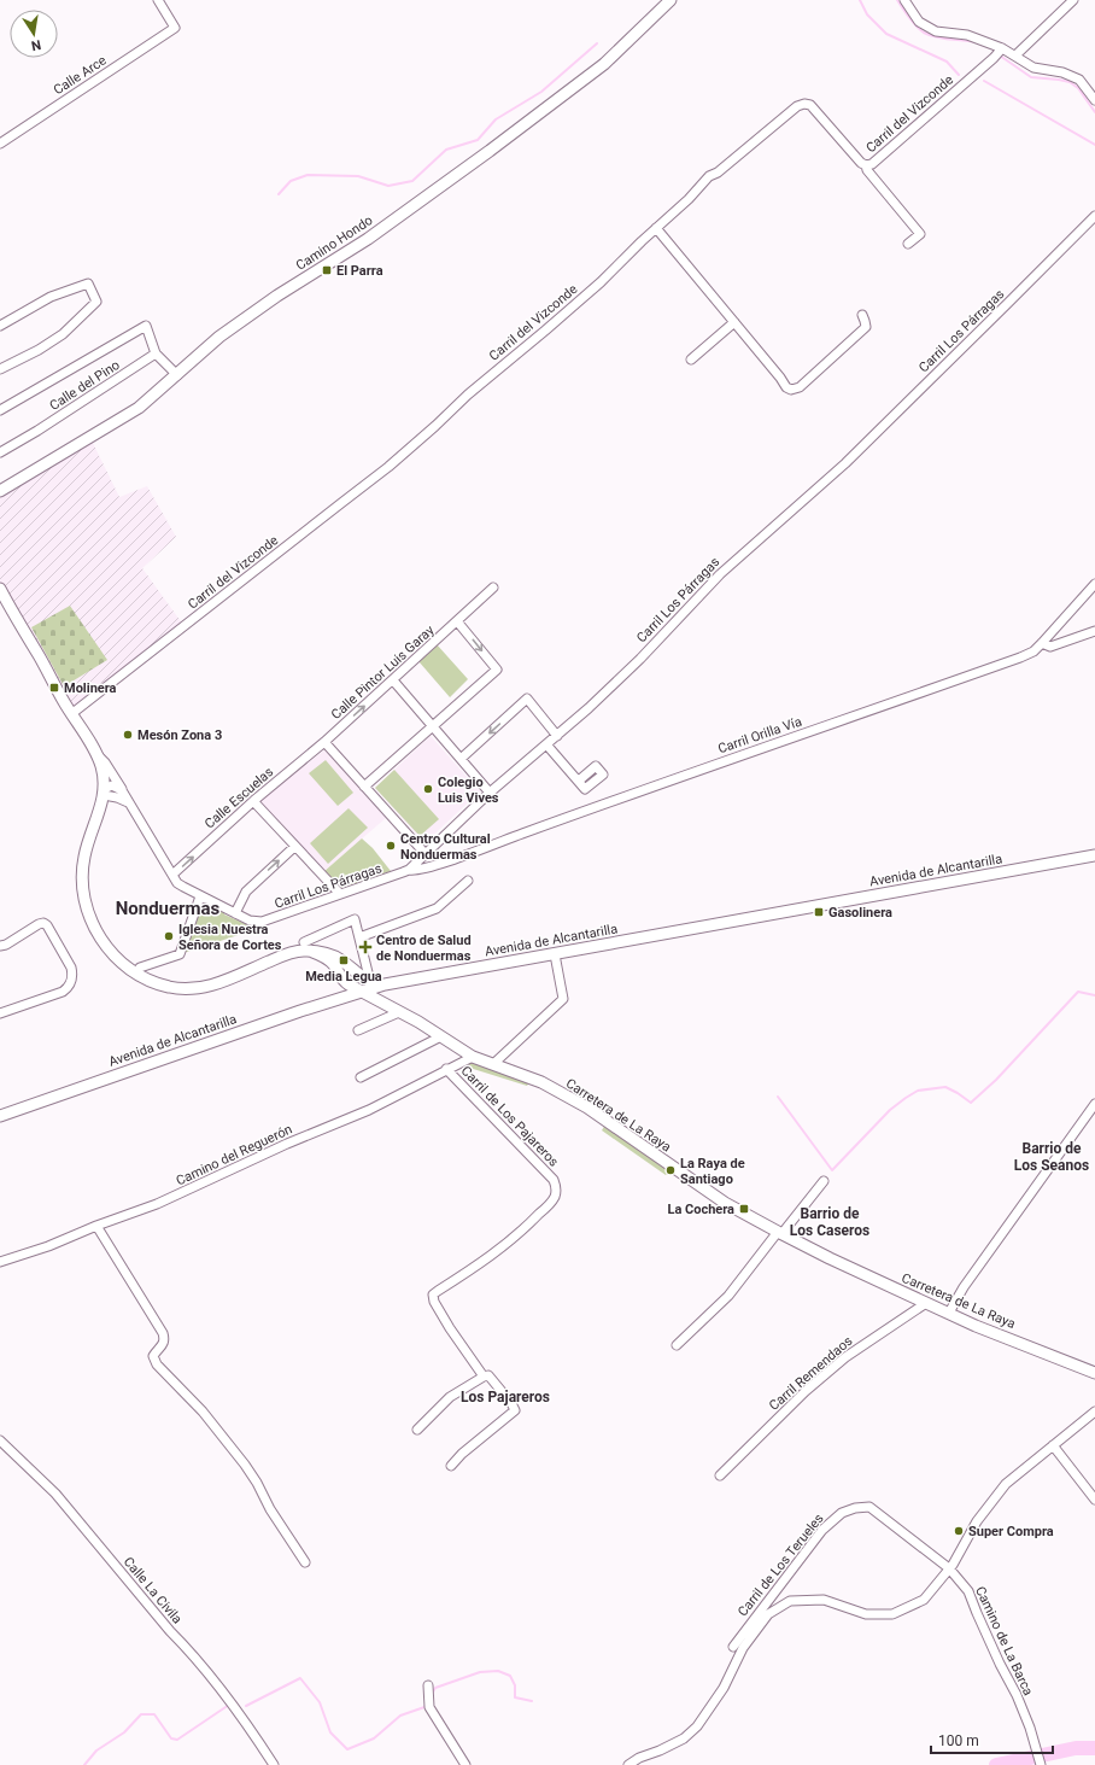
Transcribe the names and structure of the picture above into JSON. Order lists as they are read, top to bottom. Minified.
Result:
{"streets":{"main road":["Camino Hondo","Avenida de Alcantarilla","Carretera de La Raya"],"street":["Calle Arce","Carril del Vizconde","Carril Los Párragas","Calle del Pino","Calle Pintor Luis Garay","Carril Orilla Vía","Calle Escuelas","Carril de Los Pajareros","Camino del Reguerón","Carril Remendaos","Carril de Los Terueles","Calle La Civila","Camino de La Barca"]},"crossings":[["Carril Los Párragas","Carril Orilla Vía"],["Carril Los Párragas","Calle Escuelas"],["Calle Pintor Luis Garay","Calle Escuelas"],["Avenida de Alcantarilla","Carretera de La Raya"],["Carretera de La Raya","Camino del Reguerón"],["Carretera de La Raya","Carril Remendaos"],["Carril de Los Pajareros","Camino del Reguerón"],["Carril de Los Terueles","Camino de La Barca"]],"districts":["Nonduermas","Barrio de Los Seanos","Barrio de Los Caseros","Los Pajareros"],"places":{"transit":["El Parra","Molinera","Gasolinera","Media Legua","La Cochera"],"other":["Mesón Zona 3","Colegio Luis Vives","Centro Cultural Nonduermas","Iglesia Nuestra Señora de Cortes","La Raya de Santiago","Super Compra"],"health":["Centro de Salud de Nonduermas"]},"scale_bar":"100 m","north":"bottom"}
